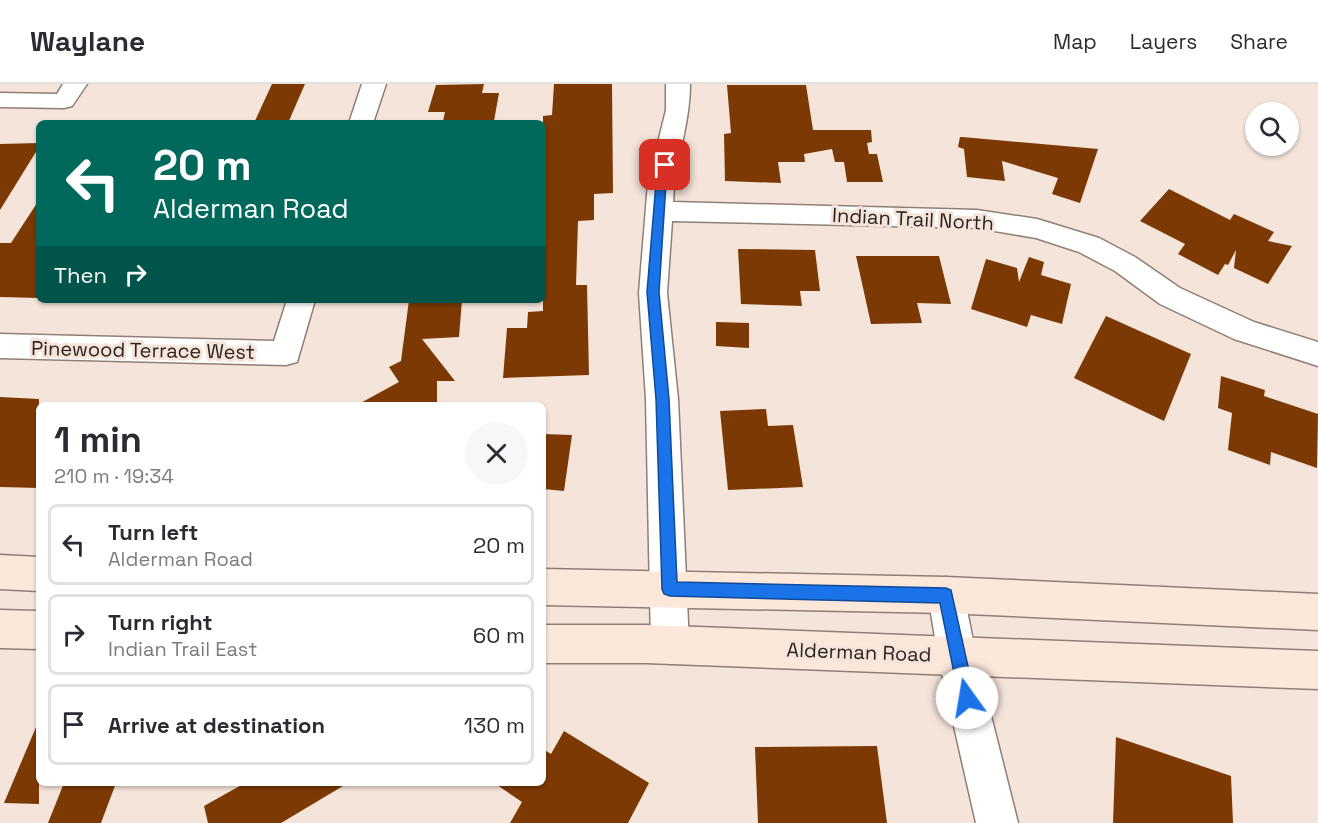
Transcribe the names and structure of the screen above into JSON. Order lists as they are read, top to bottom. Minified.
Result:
{"streets":{"main road":["Alderman Road"],"street":["Indian Trail North","Pinewood Terrace West"]},"page":{"header":"Waylane","nav":["Map","Layers","Share"],"turn":["20 m","Alderman Road"],"then":"Then","heading":["1 min","210 m · 19:34"],"list":[{"name":"Turn left","note":"Alderman Road","value":"20 m"},{"name":"Turn right","note":"Indian Trail East","value":"60 m"},{"name":"Arrive at destination","value":"130 m"}]}}
